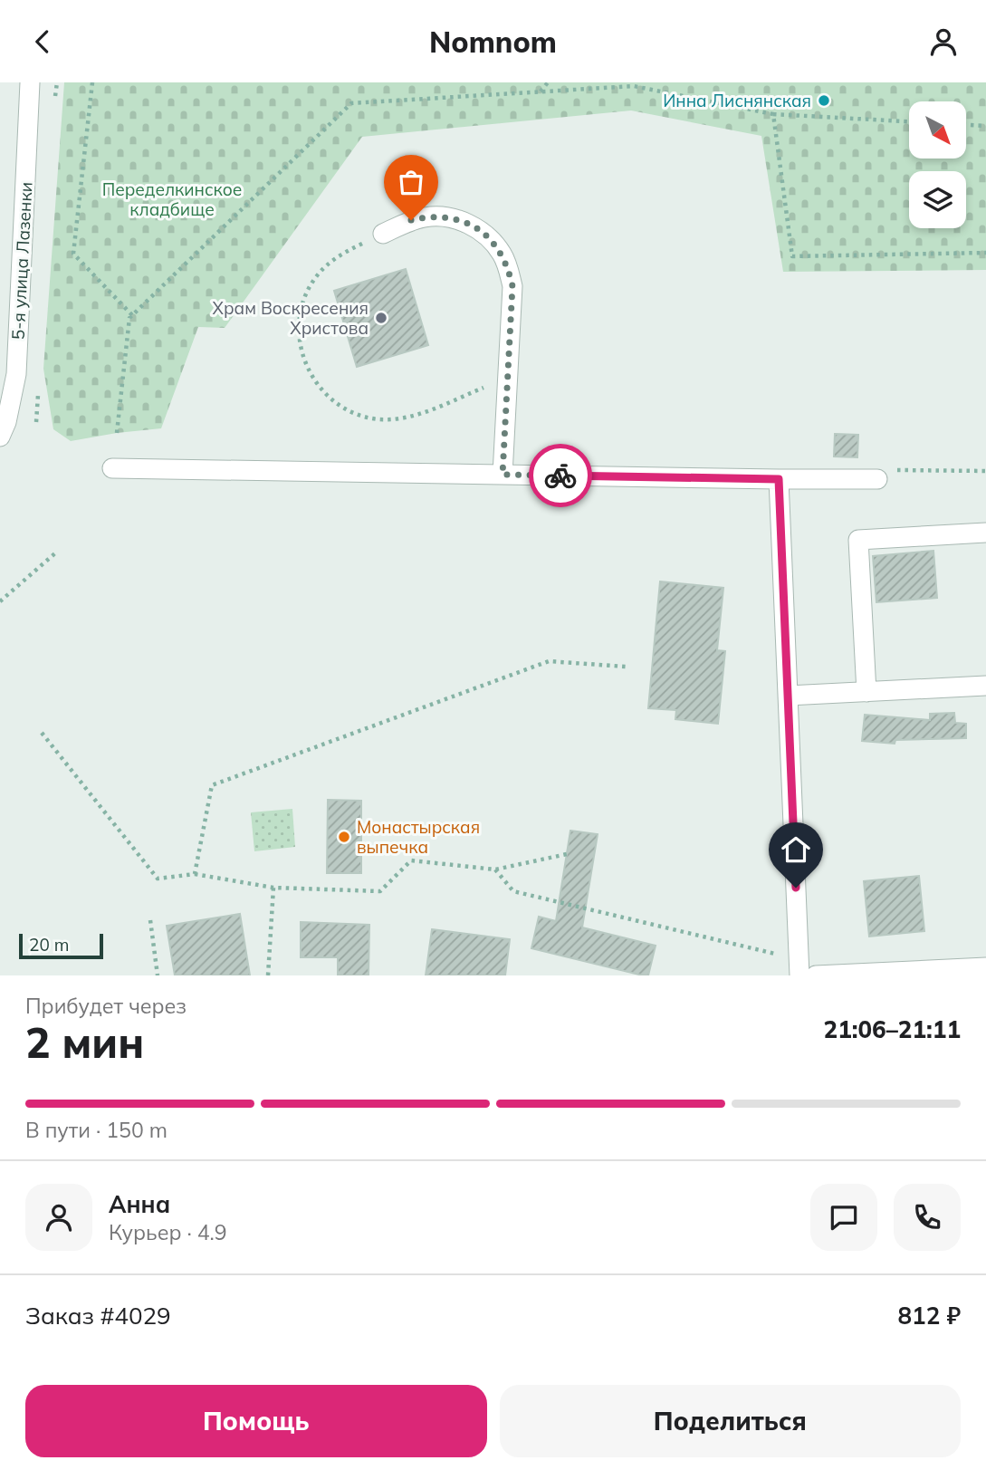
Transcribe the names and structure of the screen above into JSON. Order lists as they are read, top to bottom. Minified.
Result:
{"streets":{"street":["5-я улица Лазенки"]},"parks":["Переделкинское кладбище"],"places":["Инна Лиснянская","Храм Воскресения Христова","Монастырская выпечка"],"scale_bar":"20 m","north":"bottom right","page":{"header":"Nomnom","scale":"20 m","heading":["2 мин","Прибудет через","21:06–21:11"],"panel":["Анна","Курьер · 4.9","Заказ #4029","812 ₽"],"bar":"В пути · 150 m","buttons":["Помощь","Поделиться"]}}
